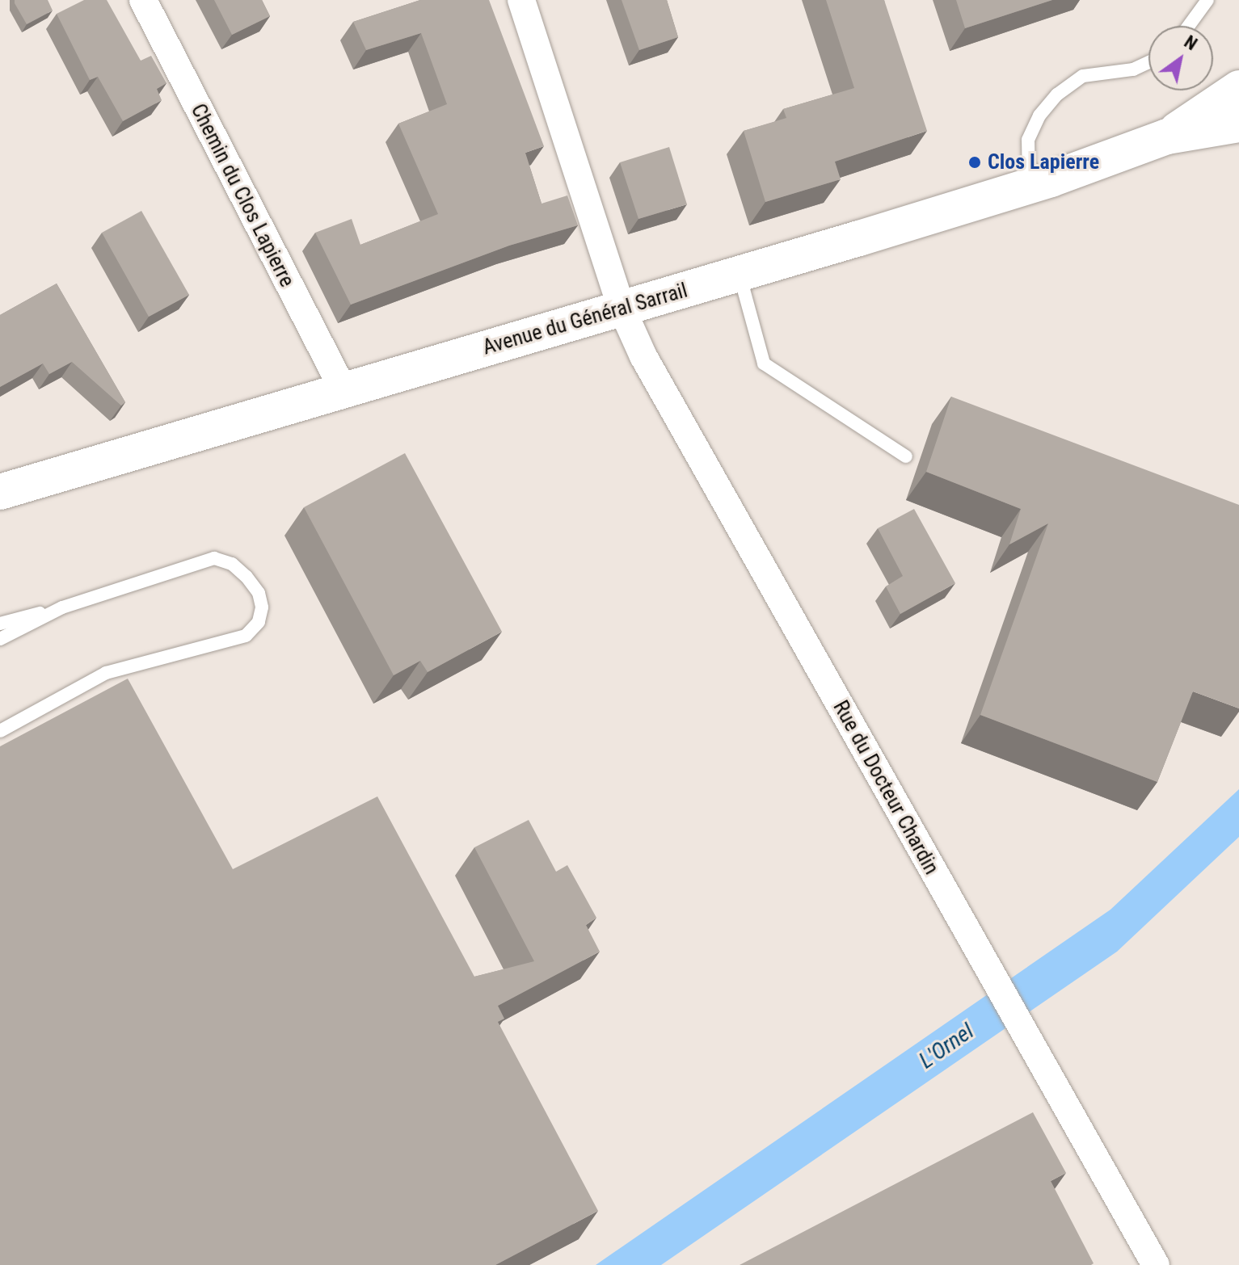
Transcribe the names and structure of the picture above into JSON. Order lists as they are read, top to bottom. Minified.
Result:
{"streets":{"main road":["Avenue du Général Sarrail"],"street":["Chemin du Clos Lapierre","Rue du Docteur Chardin"]},"crossings":[["Chemin du Clos Lapierre","Avenue du Général Sarrail"],["Avenue du Général Sarrail","Rue du Docteur Chardin"]],"water":["L'Ornel"],"places":["Clos Lapierre"],"north":"top right"}
